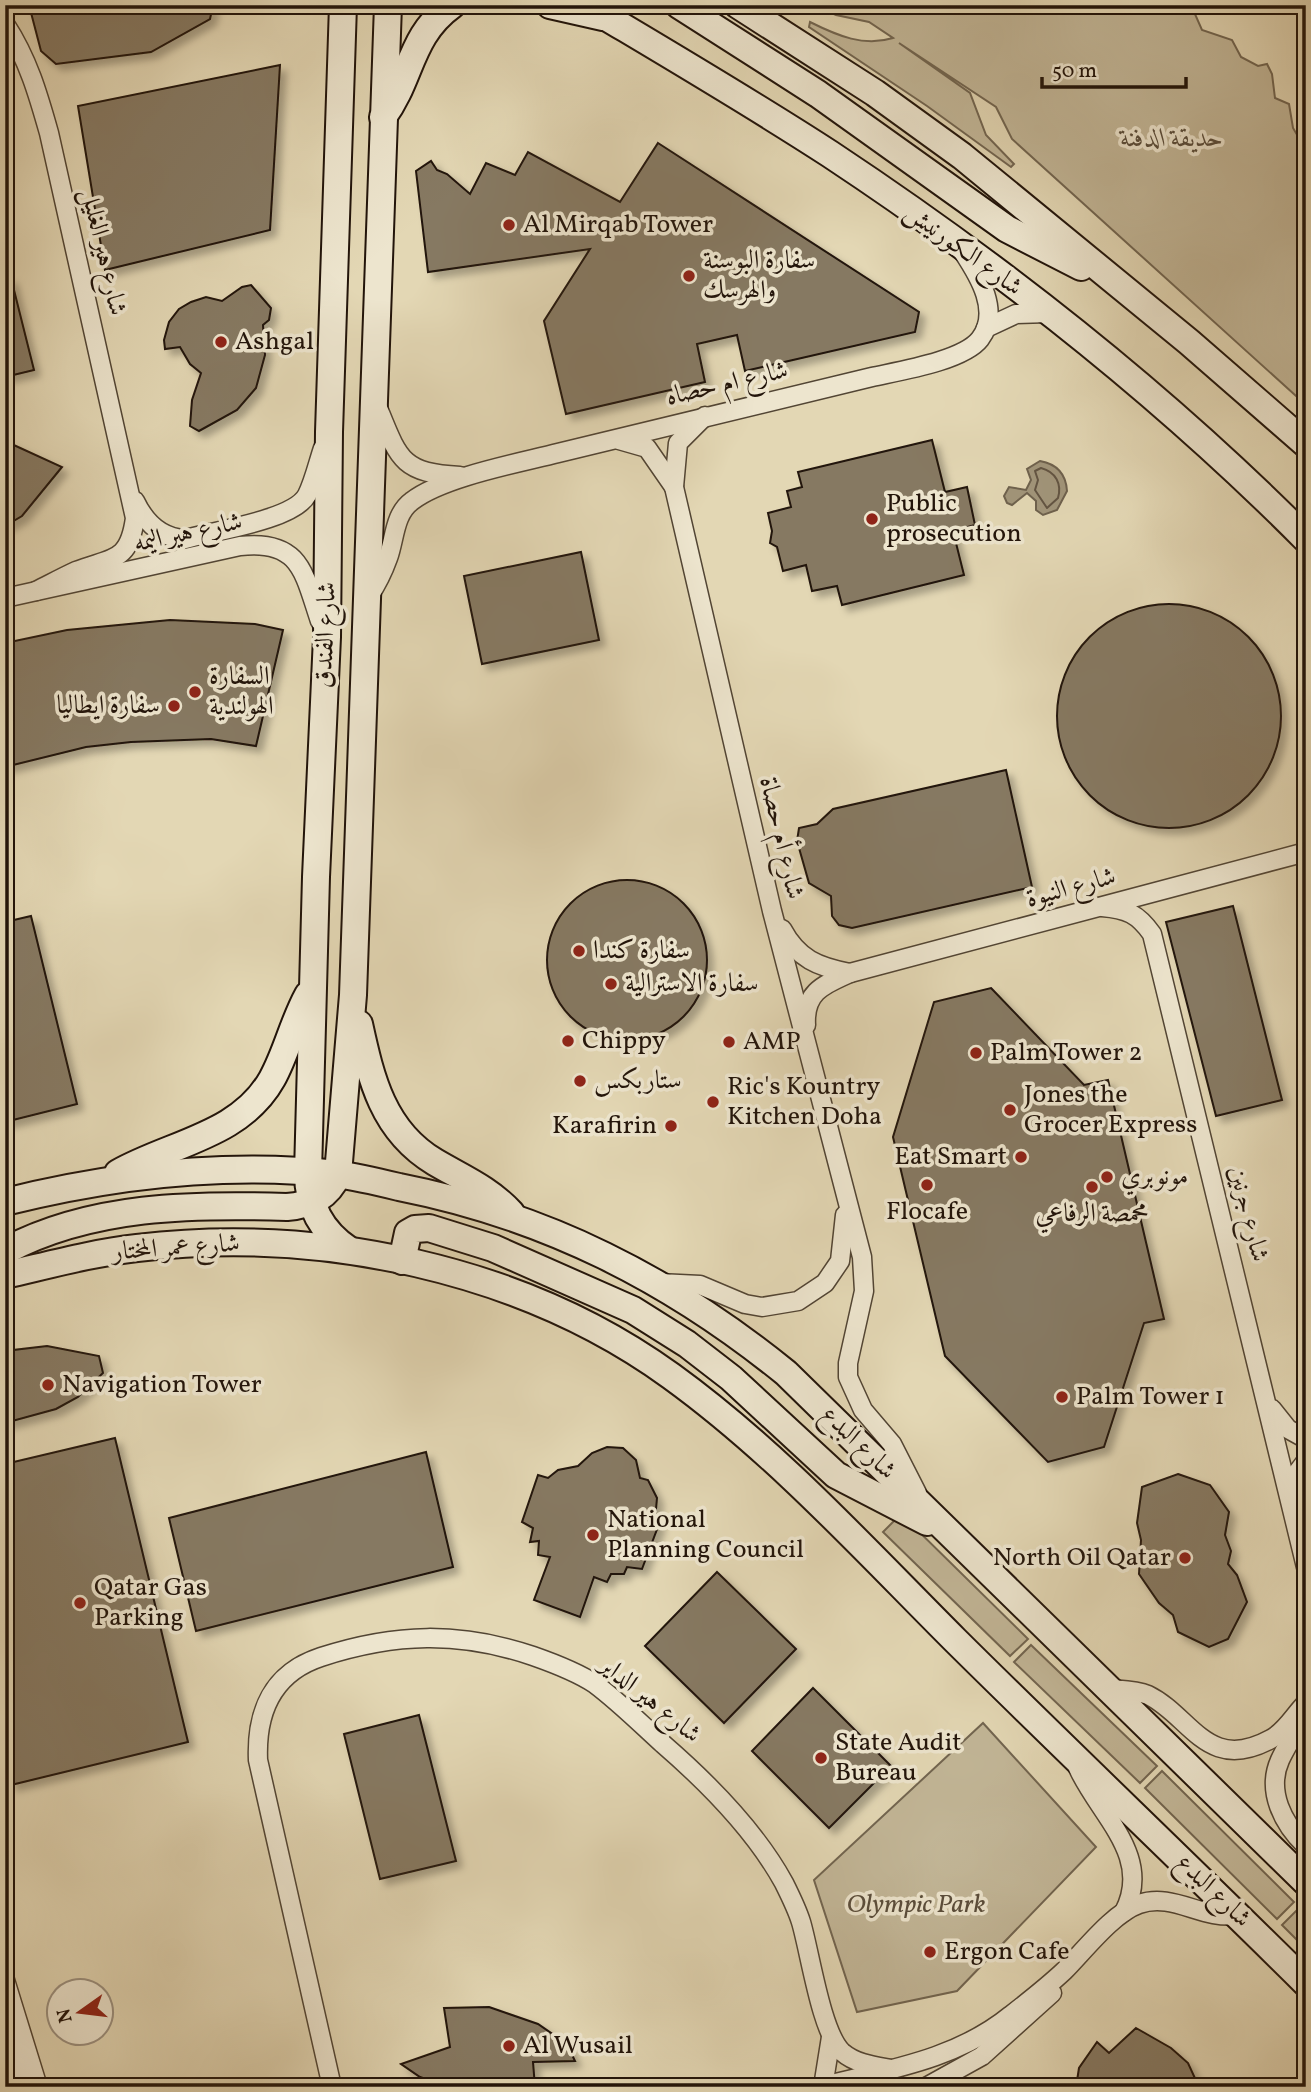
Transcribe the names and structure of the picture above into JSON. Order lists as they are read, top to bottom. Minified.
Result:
{"streets":{"main road":["شارع الكورنيش","شارع الفندق","شارع عمر المختار","شارع البدع"],"street":["شارع هير الغليل","شارع ام حصاه","شارع هير اليمه","شارع أم حصاة","شارع النيوة","شارع جرنين","شارع هير الداير"]},"crossings":[["شارع الكورنيش","شارع ام حصاه"],["شارع هير الغليل","شارع هير اليمه"],["شارع هير الغليل","شارع الفندق"],["شارع ام حصاه","شارع الفندق"],["شارع ام حصاه","شارع أم حصاة"],["شارع هير اليمه","شارع الفندق"],["شارع الفندق","شارع عمر المختار"],["شارع الفندق","شارع البدع"],["شارع أم حصاة","شارع النيوة"],["شارع أم حصاة","شارع البدع"],["شارع النيوة","شارع جرنين"],["شارع عمر المختار","شارع البدع"]],"parks":["حديقة الدفنة","Olympic Park"],"places":["Al Mirqab Tower","سفارة البوسنة والهرسك","Ashgal","Public prosecution","السفارة الهولندية","سفارة ايطاليا","سفارة كندا","سفارة الاسترالية","Chippy","AMP","Palm Tower 2","ستاربكس","Ric's Kountry Kitchen Doha","Jones the Grocer Express","Karafirin","Eat Smart","مونوبري","Flocafe","محمصة الرفاعي","Navigation Tower","Palm Tower 1","National Planning Council","North Oil Qatar","Qatar Gas Parking","State Audit Bureau","Ergon Cafe","Al Wusail"],"scale_bar":"50 m","north":"left"}
